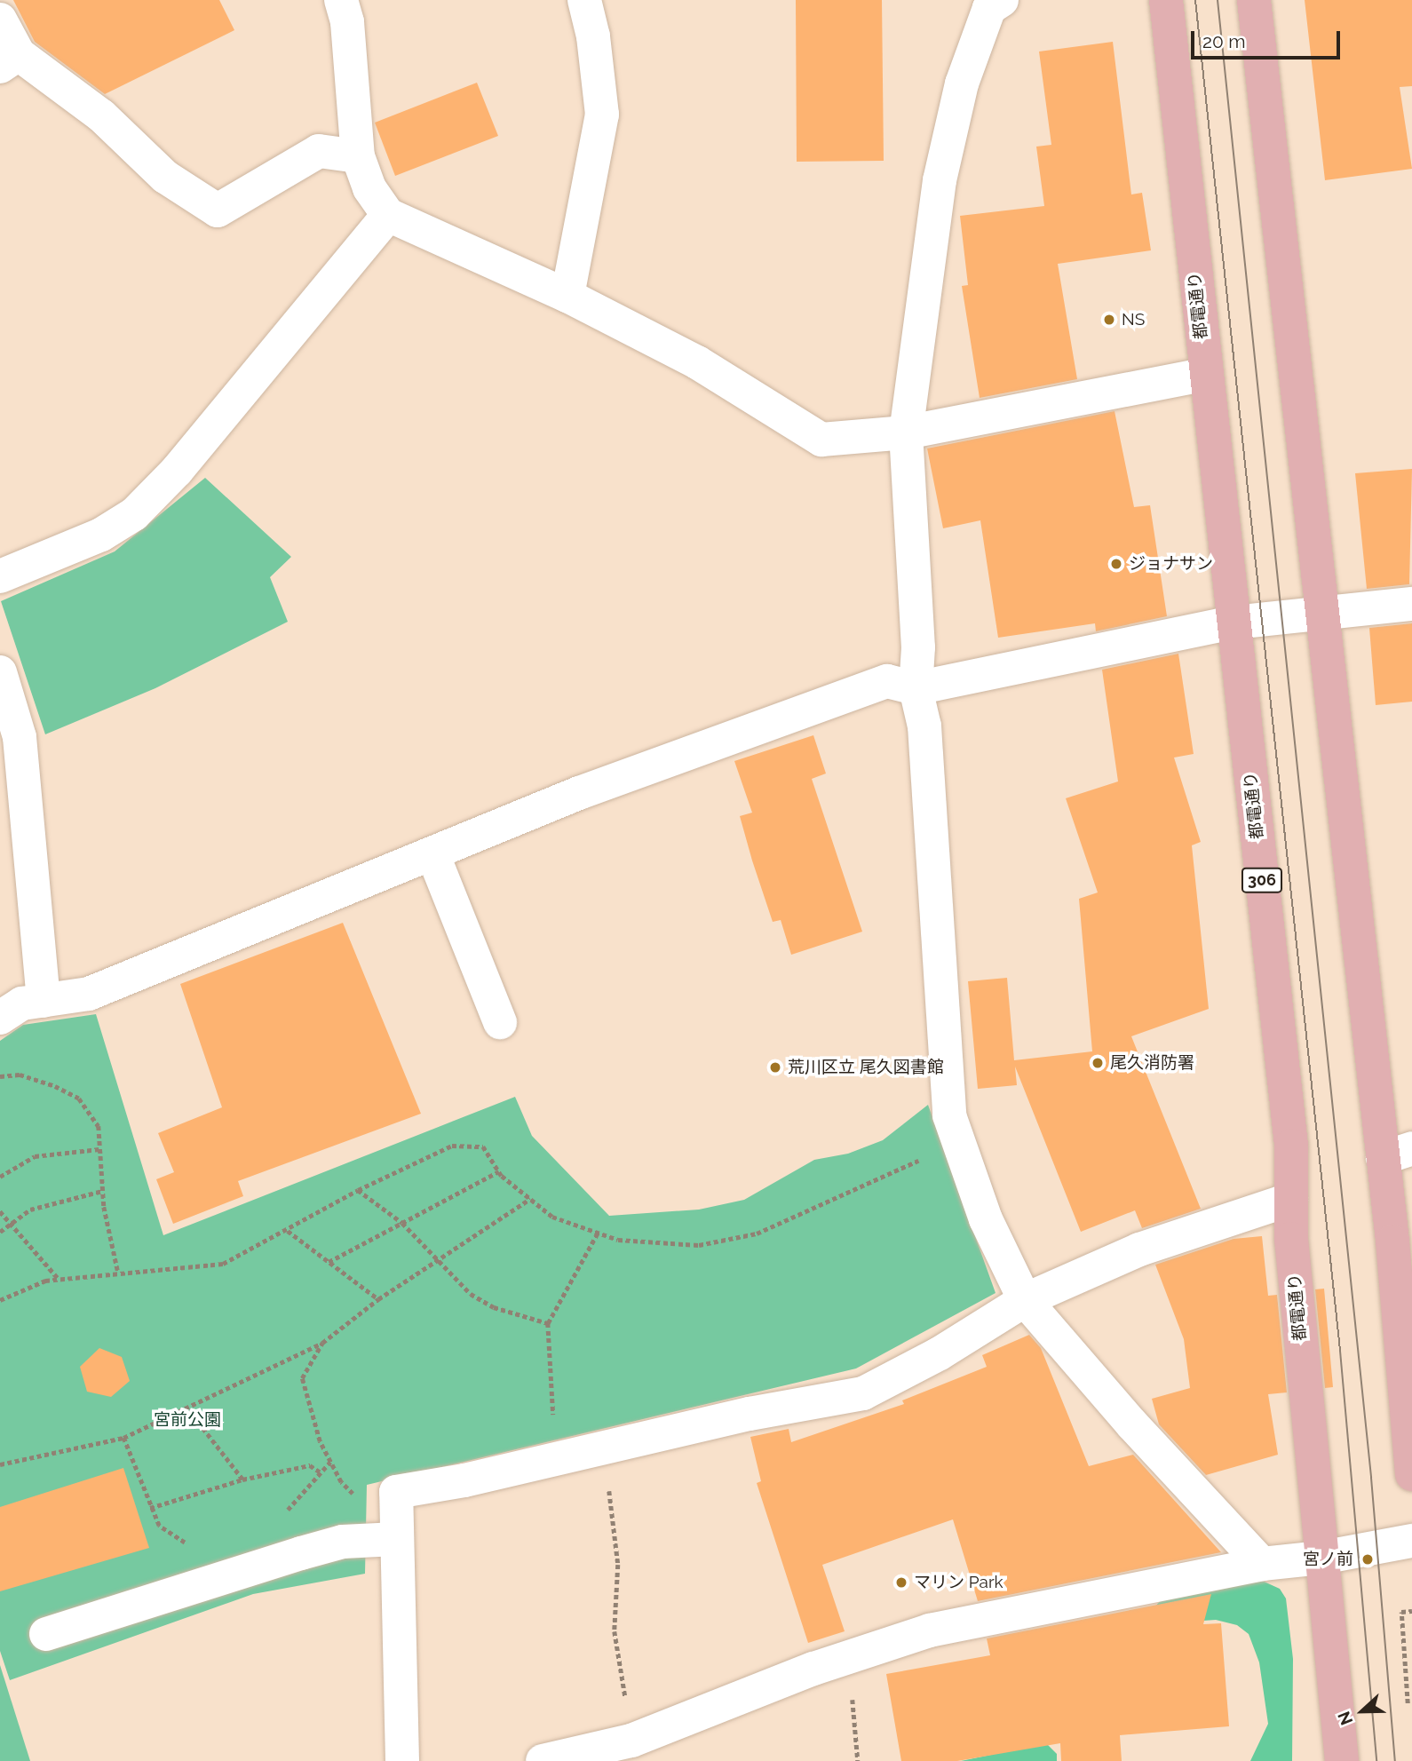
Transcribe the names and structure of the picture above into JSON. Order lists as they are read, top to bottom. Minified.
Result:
{"streets":{"main road":["都電通り","306"]},"parks":["宮前公園"],"places":["NS","ジョナサン","尾久消防署","荒川区立 尾久図書館","宮ノ前","マリン Park"],"scale_bar":"20 m","north":"left"}
